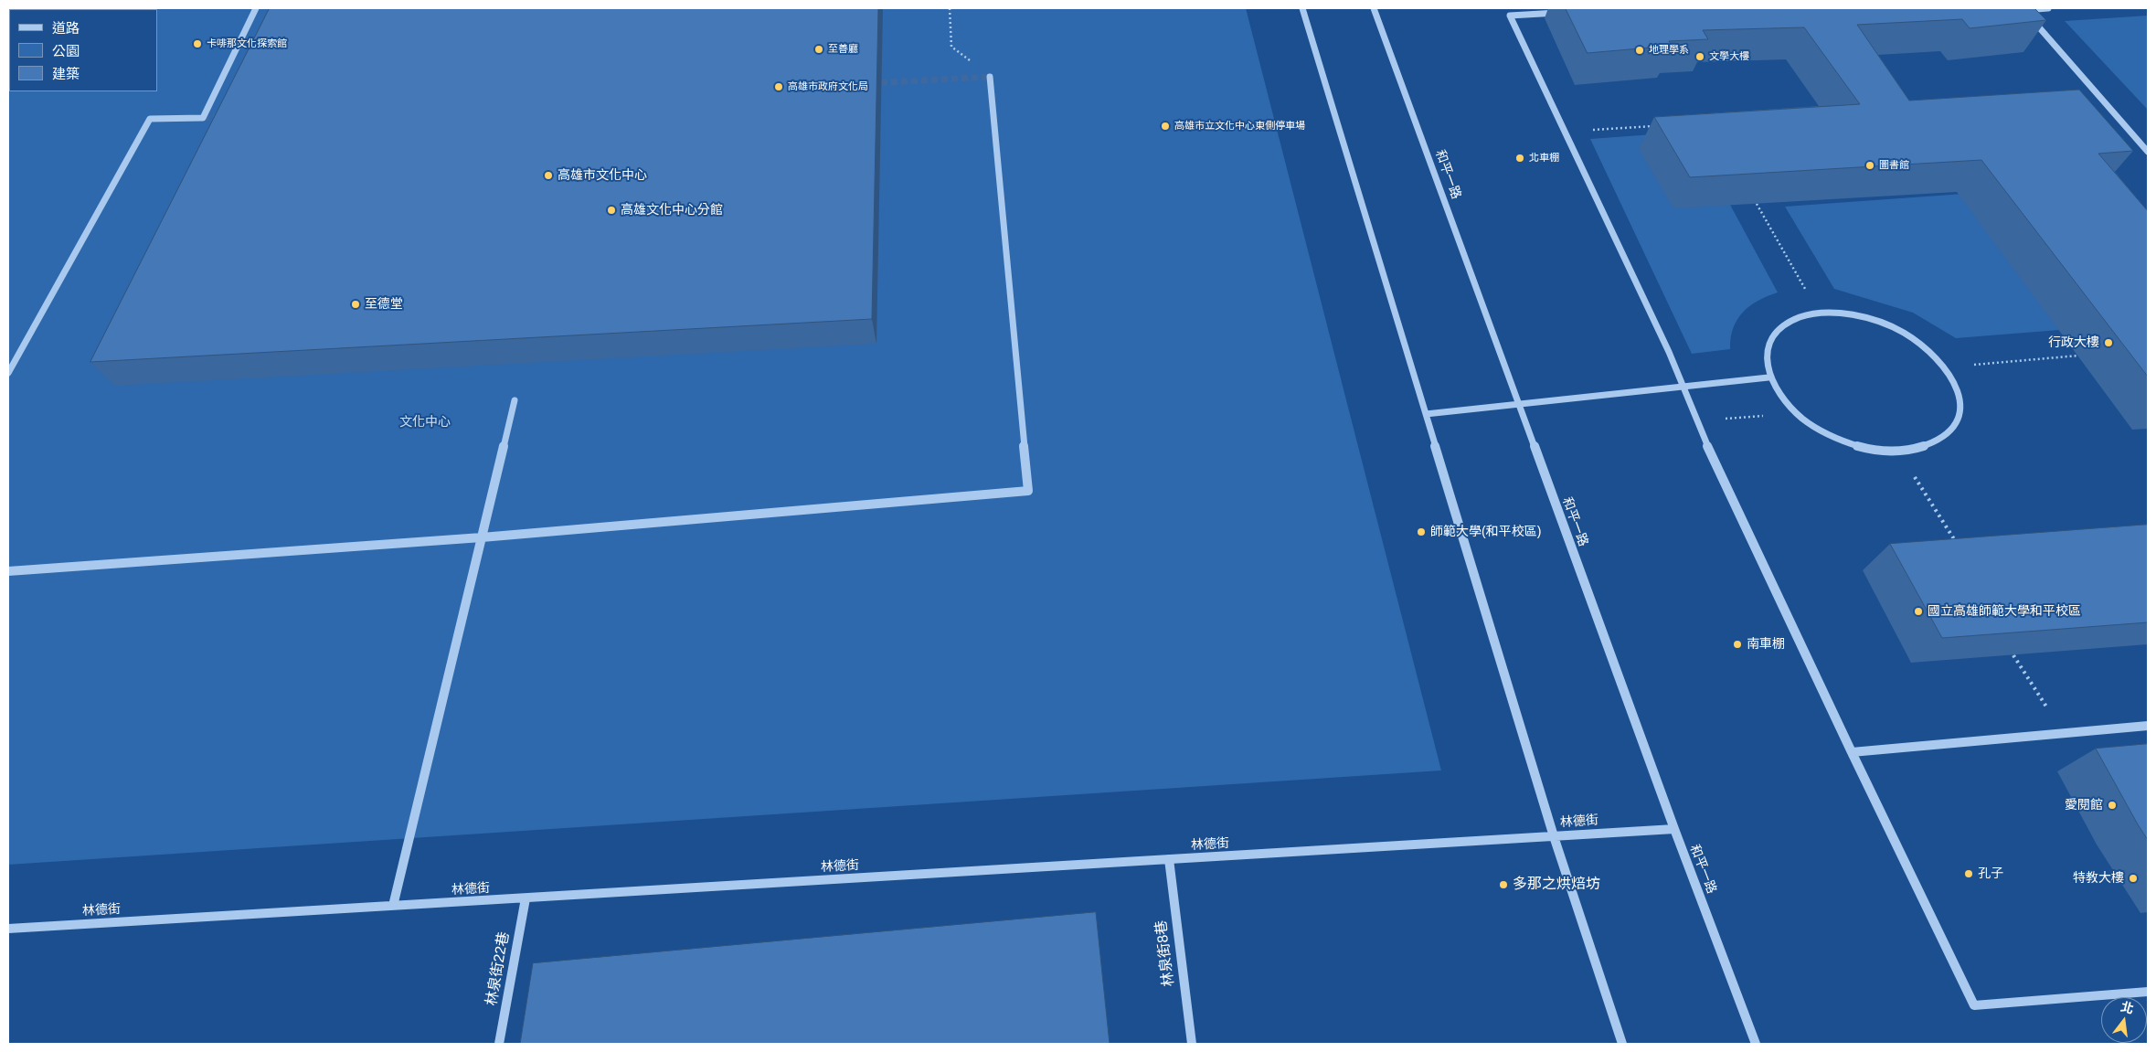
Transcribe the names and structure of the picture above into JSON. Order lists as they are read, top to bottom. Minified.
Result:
{"streets":{"street":["和平一路","林德街","林泉街8巷","林泉街22巷"]},"crossings":[["和平一路","林德街"],["林德街","林泉街8巷"],["林德街","林泉街22巷"]],"parks":["文化中心"],"places":["卡啡那文化探索館","至善廳","地理學系","文學大樓","高雄市政府文化局","高雄市立文化中心東側停車場","北車棚","圖書館","高雄市文化中心","高雄文化中心分館","至德堂","行政大樓","師範大學(和平校區)","國立高雄師範大學和平校區","南車棚","愛閱館","孔子","特教大樓","多那之烘焙坊"],"legend":["道路","公園","建築"],"north":"top"}
